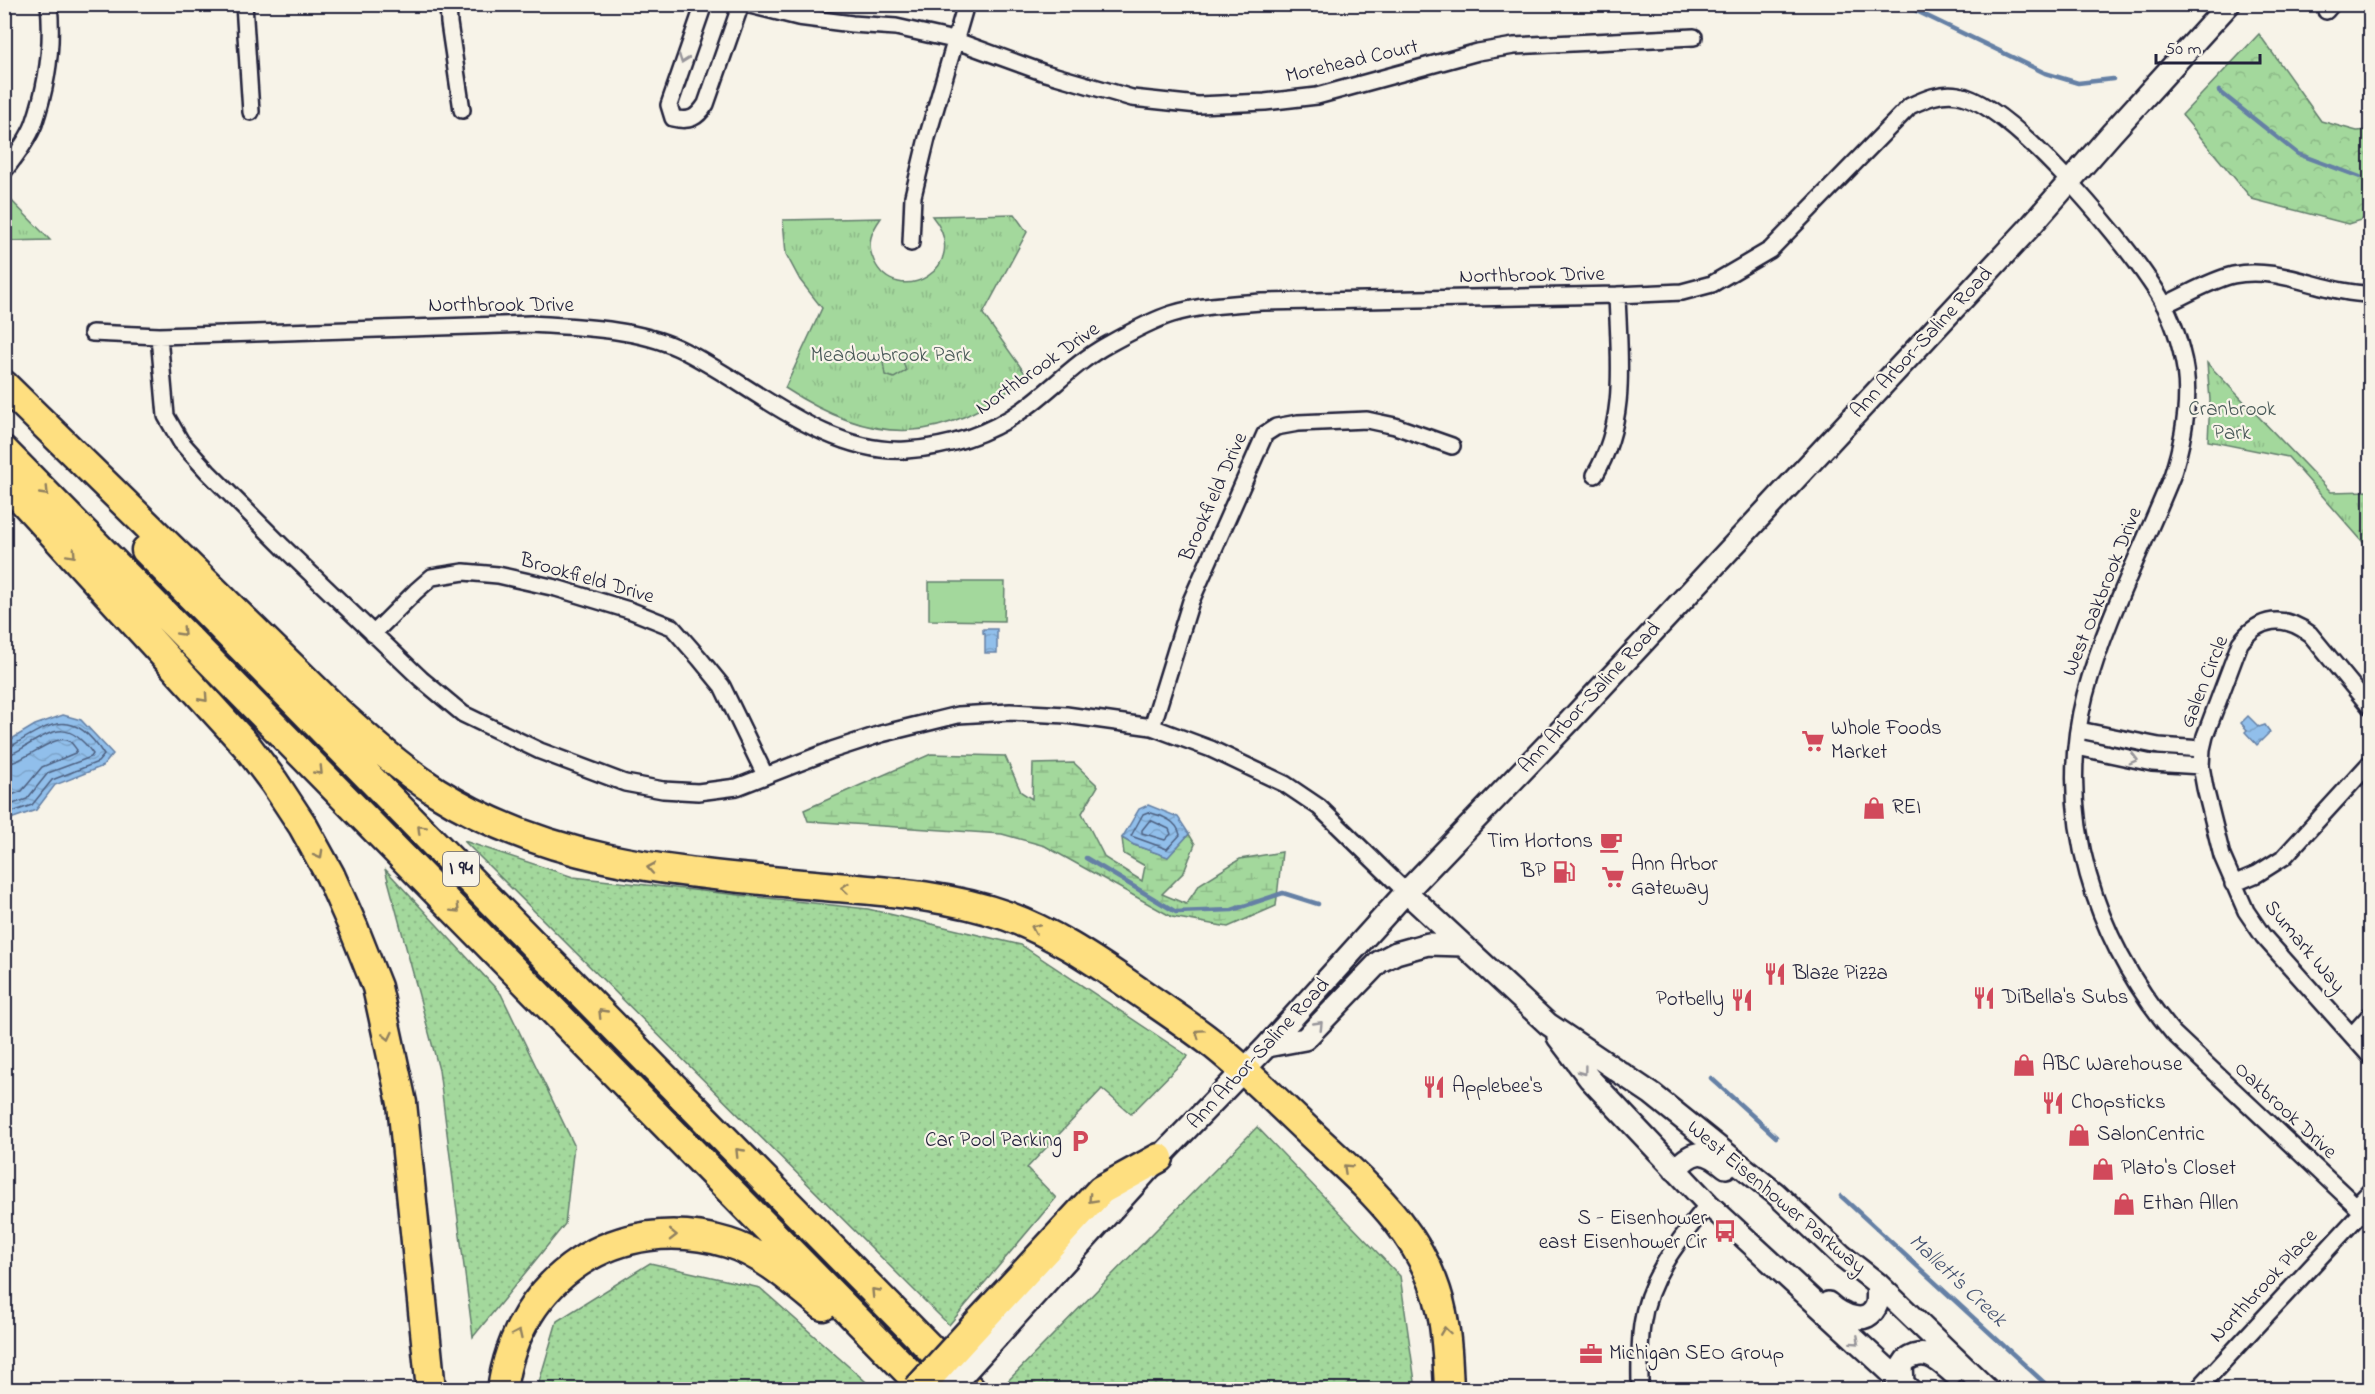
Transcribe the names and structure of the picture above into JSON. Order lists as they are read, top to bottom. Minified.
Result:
{"streets":{"highway":["I 94"],"main road":["Ann Arbor-Saline Road","West Eisenhower Parkway"],"street":["Morehead Court","Northbrook Drive","Brookfield Drive","West Oakbrook Drive","Galen Circle","Sumark Way","Oakbrook Drive","Northbrook Place"]},"crossings":[["Northbrook Drive","Ann Arbor-Saline Road"],["Northbrook Drive","West Oakbrook Drive"],["Ann Arbor-Saline Road","West Oakbrook Drive"],["Ann Arbor-Saline Road","West Eisenhower Parkway"],["West Oakbrook Drive","Oakbrook Drive"],["Galen Circle","Sumark Way"],["Oakbrook Drive","Northbrook Place"]],"water":["Mallett's Creek"],"parks":["Meadowbrook Park","Cranbrook Park"],"places":{"supermarket":["Whole Foods Market","Ann Arbor Gateway"],"shop":["REI","ABC Warehouse","SalonCentric","Plato's Closet","Ethan Allen"],"cafe":["Tim Hortons"],"fuel station":["BP"],"restaurant":["Blaze Pizza","DiBella's Subs","Potbelly","Applebee's","Chopsticks"],"parking":["Car Pool Parking"],"bus stop":["S - Eisenhower east Eisenhower Cir"],"office":["Michigan SEO Group"]},"scale_bar":"50 m"}
